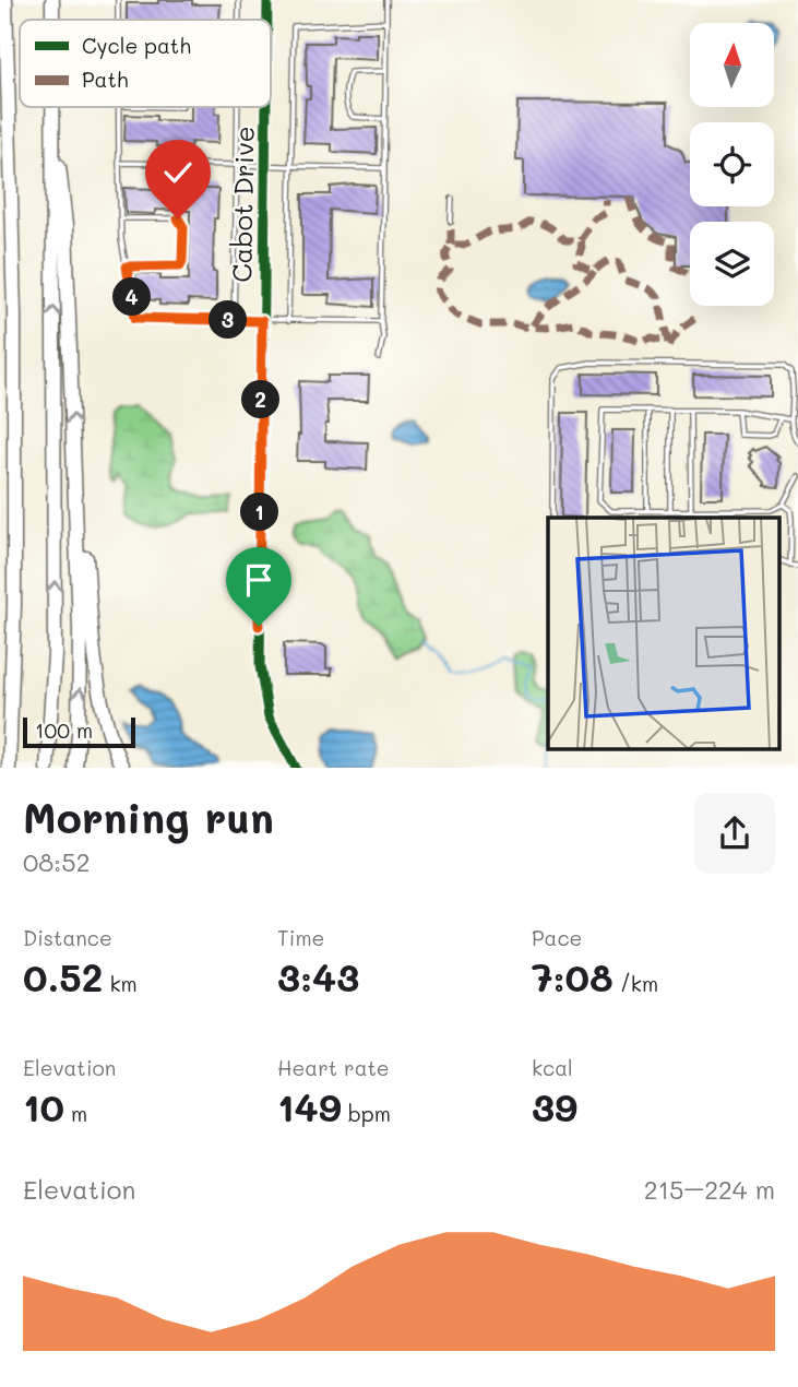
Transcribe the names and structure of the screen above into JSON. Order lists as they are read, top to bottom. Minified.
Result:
{"streets":{"street":["Cabot Drive"]},"legend":["Cycle path","Path"],"scale_bar":"100 m","north":"top","page":{"pins":["4","3","2","1"],"scale":"100 m","heading":["Morning run","08:52"],"stats":[["Distance","0.52 km"],["Time","3:43"],["Pace","7:08 /km"],["Elevation","10 m"],["Heart rate","149 bpm"],["kcal","39"]],"chart":["Elevation","215–224 m"]}}
